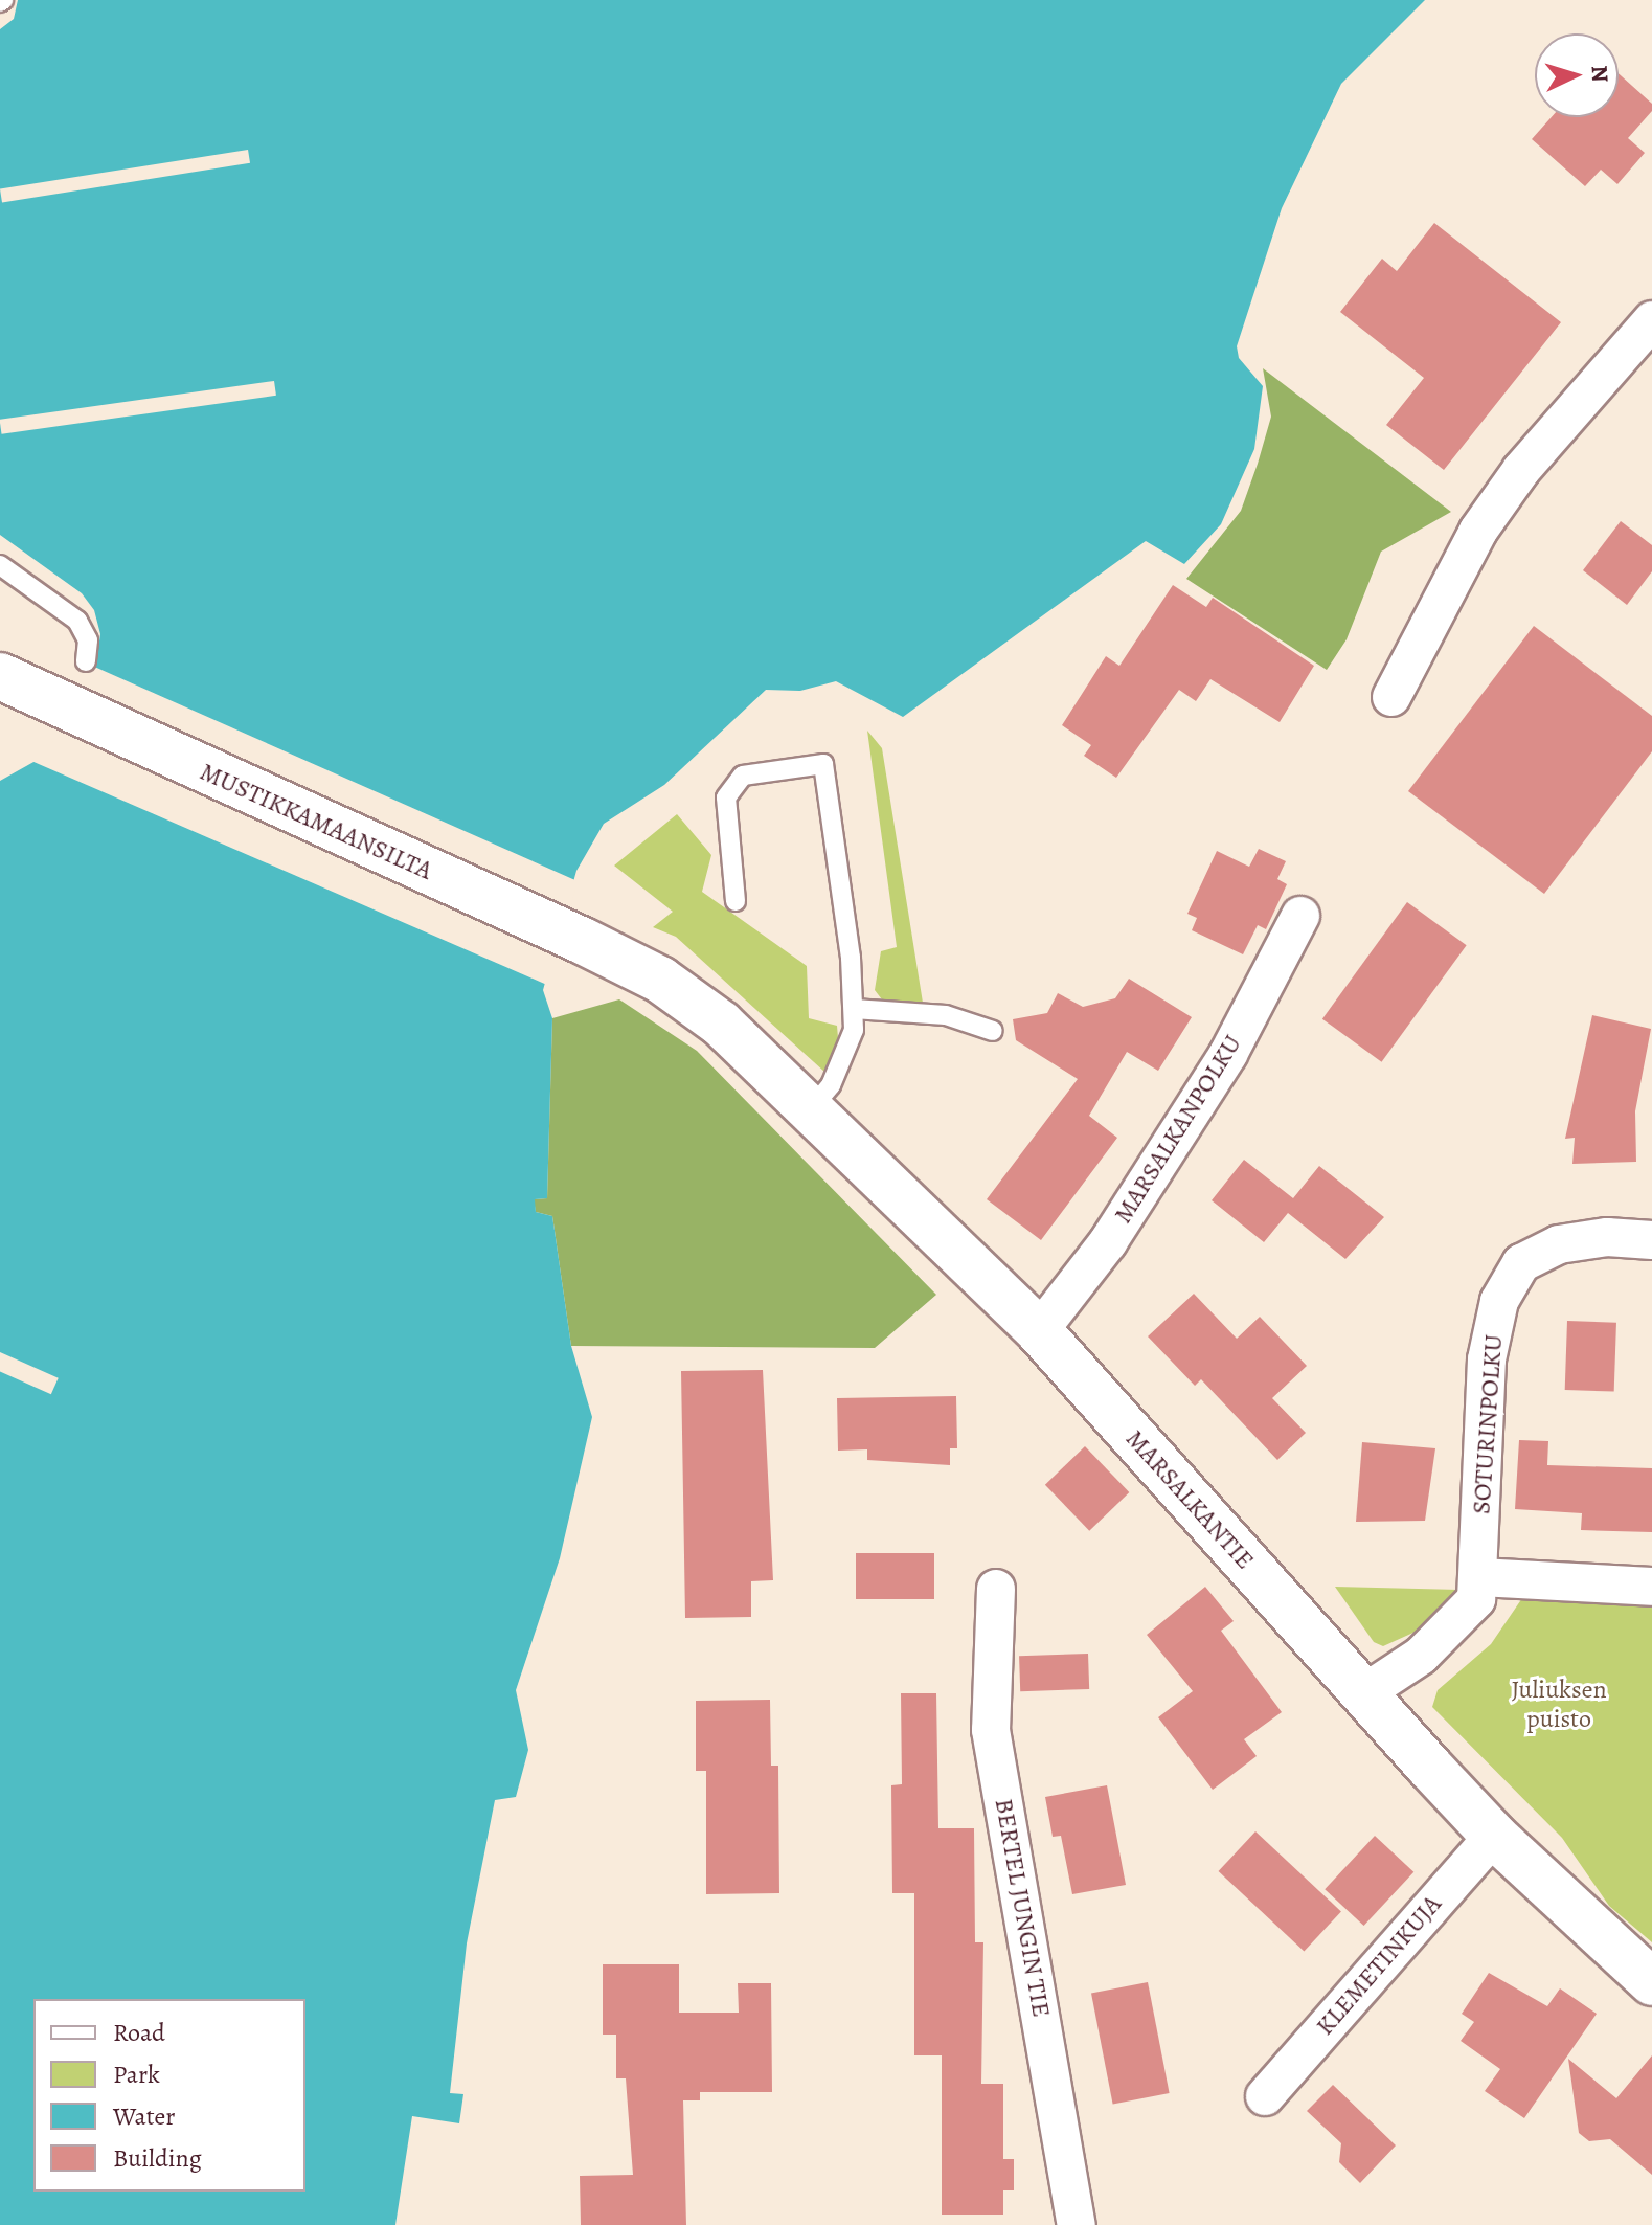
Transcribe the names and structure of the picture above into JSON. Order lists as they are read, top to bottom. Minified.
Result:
{"streets":{"street":["MUSTIKKAMAANSILTA","MARSALKANPOLKU","SOTURINPOLKU","MARSALKANTIE","BERTEL JUNGIN TIE","KLEMETINKUJA"]},"crossings":[["MUSTIKKAMAANSILTA","MARSALKANTIE"],["MARSALKANPOLKU","MARSALKANTIE"],["SOTURINPOLKU","MARSALKANTIE"],["MARSALKANTIE","KLEMETINKUJA"]],"parks":["Juliuksen puisto"],"legend":["Road","Park","Water","Building"],"north":"right"}
